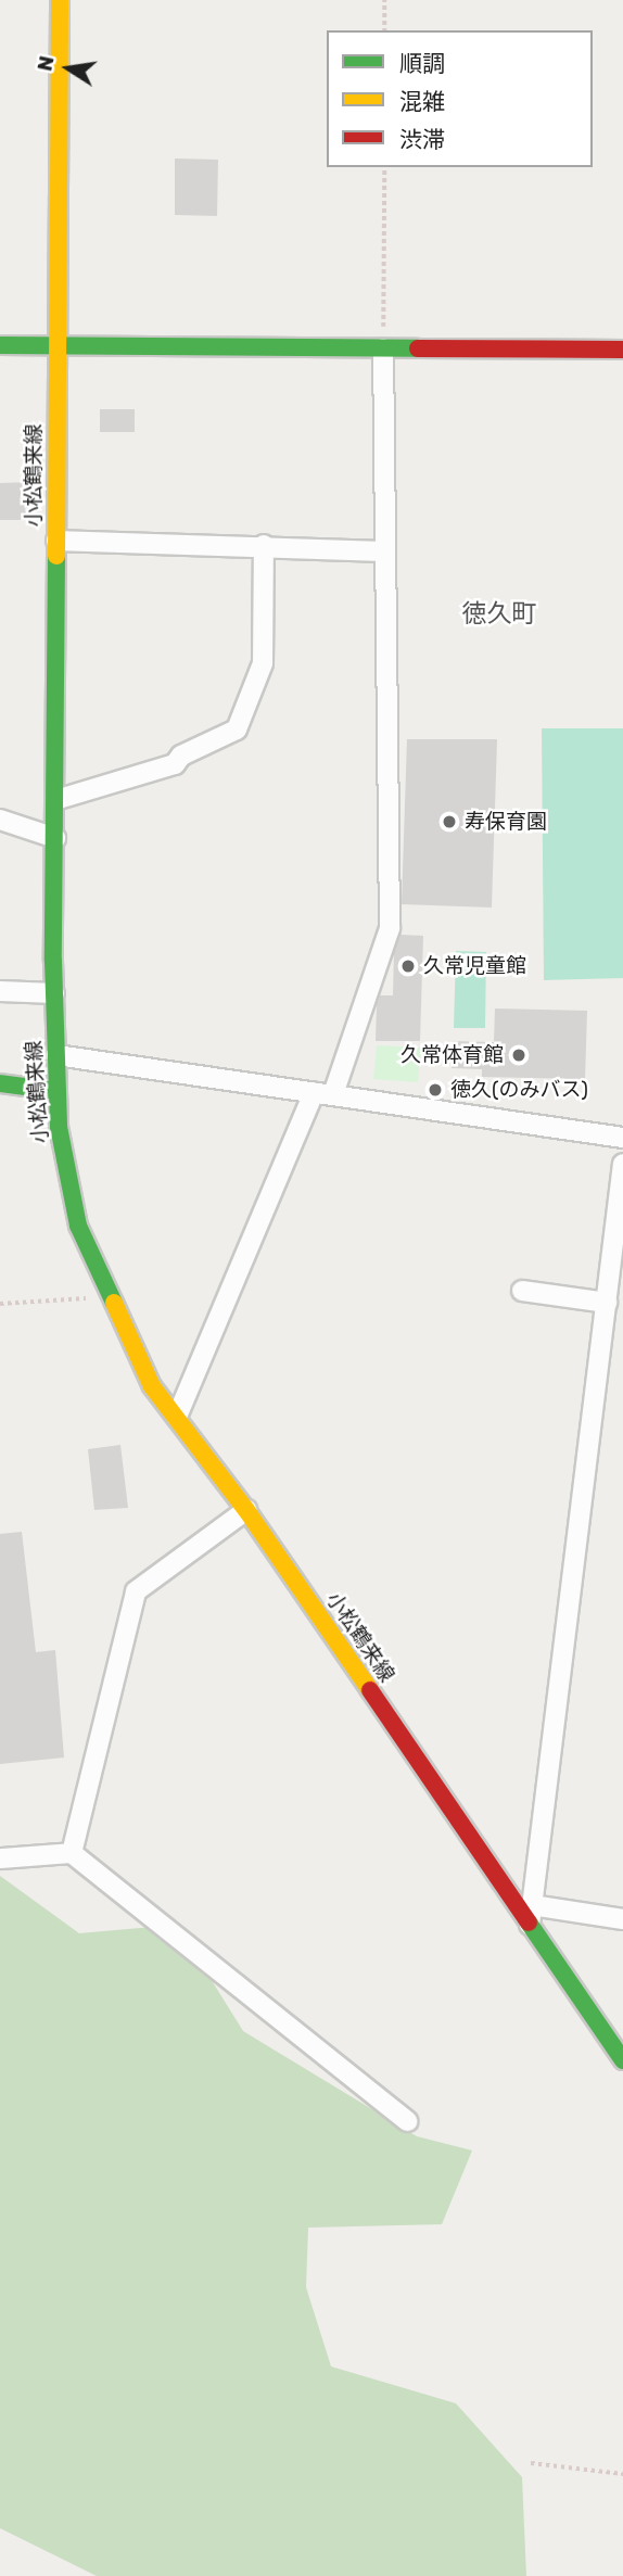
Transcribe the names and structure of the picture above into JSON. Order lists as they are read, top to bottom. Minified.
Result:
{"streets":{"main road":["小松鶴来線"]},"districts":["徳久町"],"places":["寿保育園","久常児童館","久常体育館","徳久(のみバス)"],"legend":["順調","混雑","渋滞"],"north":"left"}
